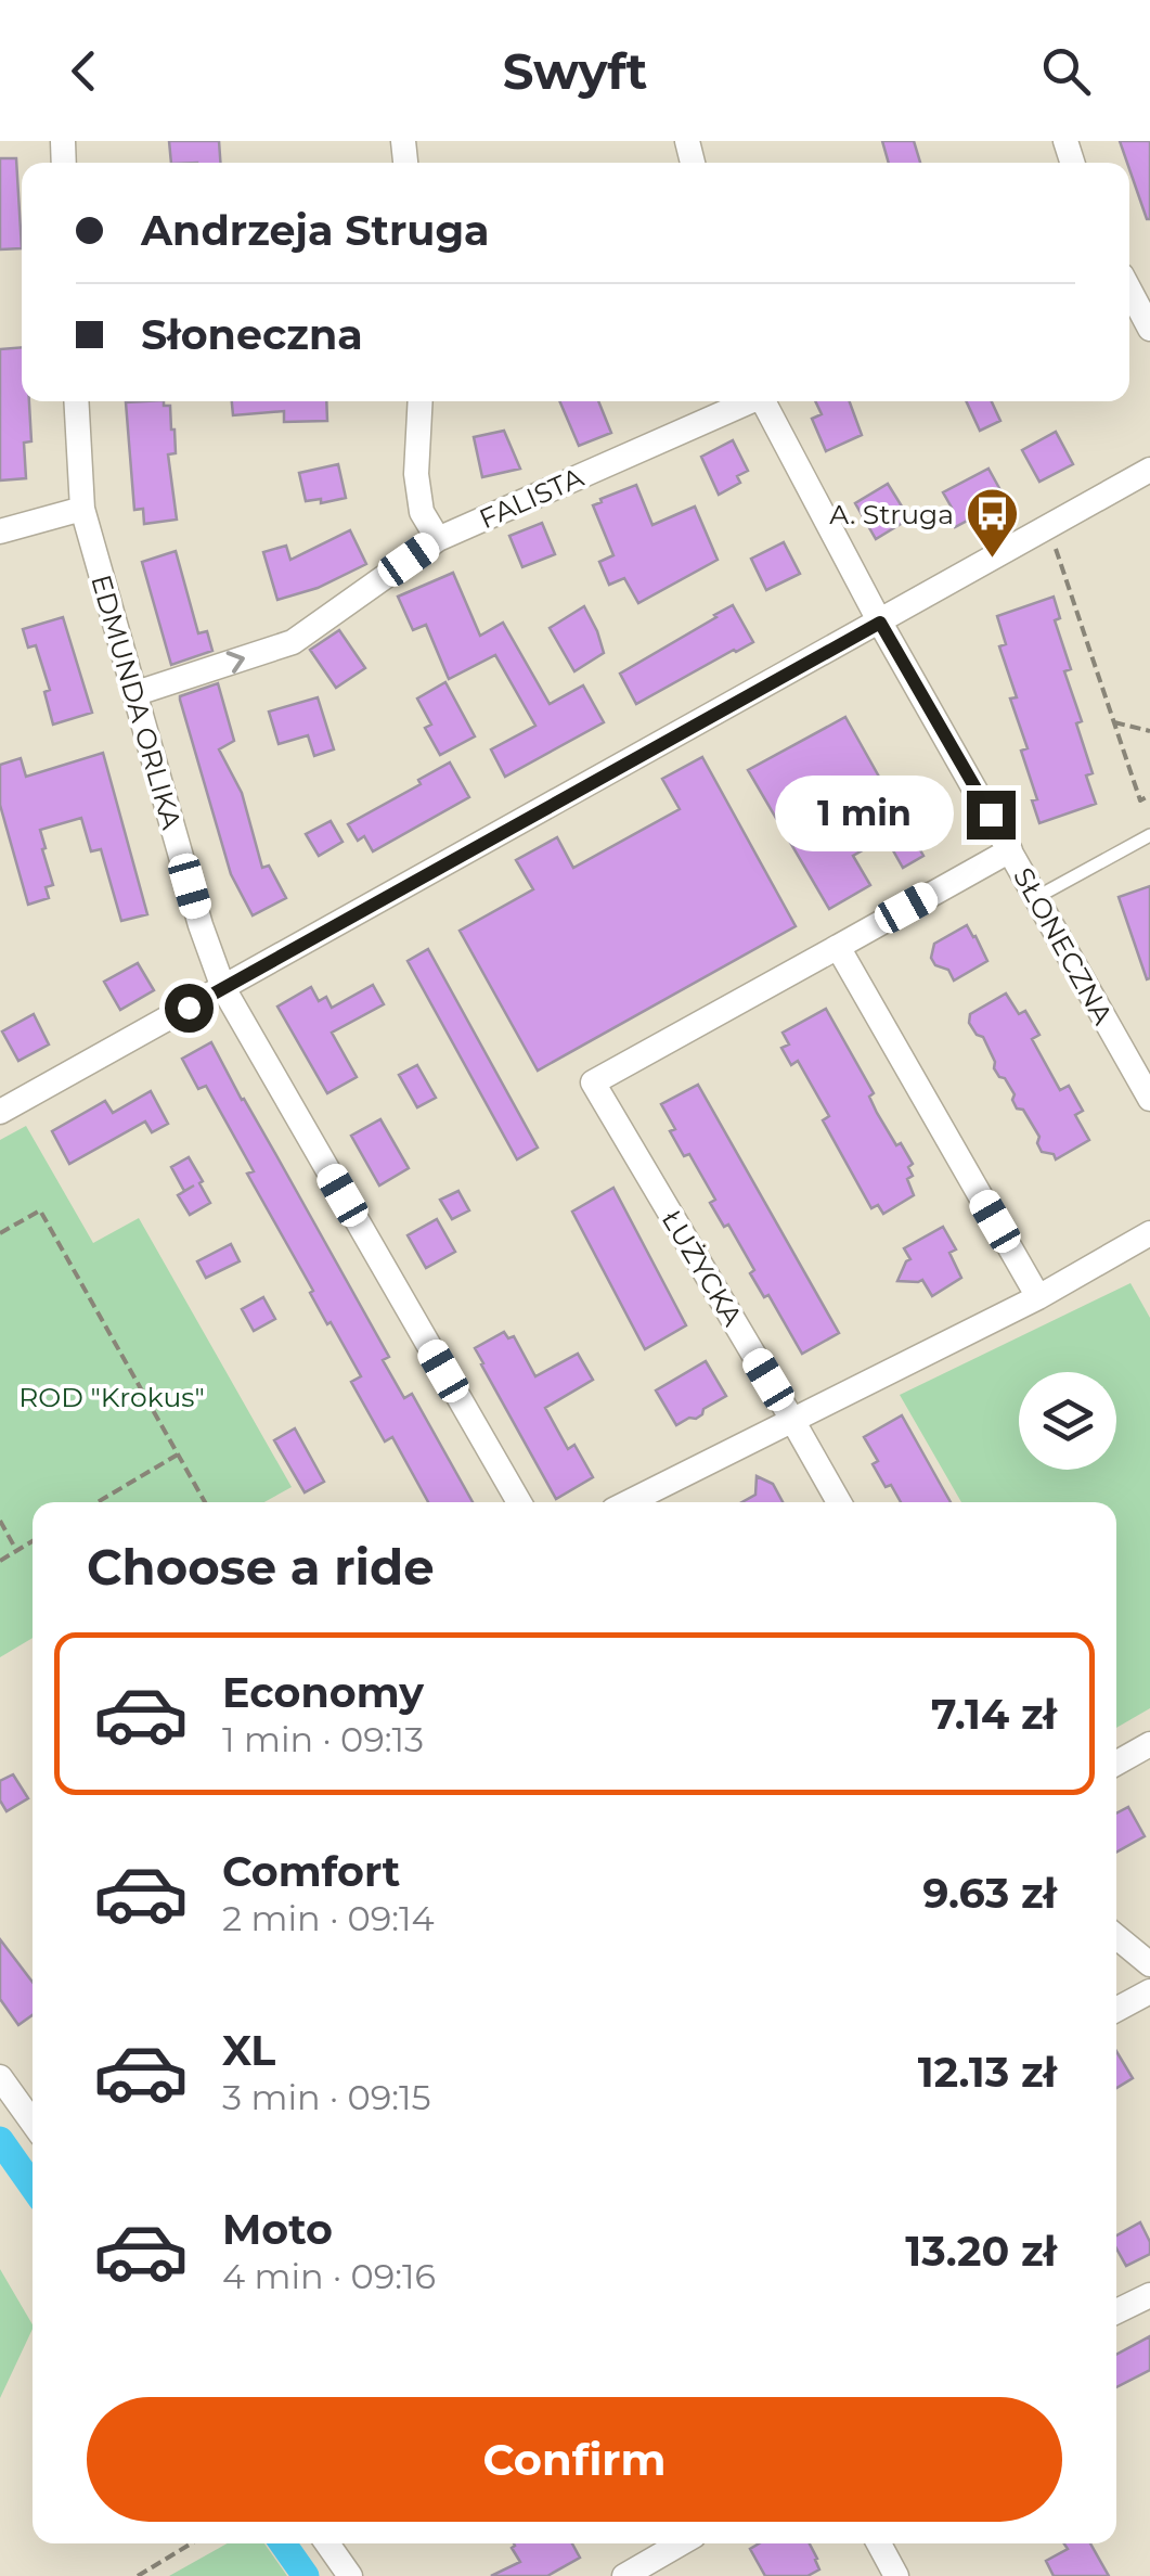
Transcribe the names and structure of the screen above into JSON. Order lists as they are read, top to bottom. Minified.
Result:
{"streets":{"street":["FALISTA","EDMUNDA ORLIKA","SŁONECZNA","ŁUŻYCKA"]},"crossings":[["FALISTA","EDMUNDA ORLIKA"]],"one_way":["FALISTA"],"parks":["ROD \"Krokus\""],"places":{"bus stop":["A. Struga"]},"page":{"header":"Swyft","banner":["Andrzeja Struga","Słoneczna"],"bubble":"1 min","heading":"Choose a ride","list":[{"name":"Economy","note":"1 min · 09:13","value":"7.14 zł"},{"name":"Comfort","note":"2 min · 09:14","value":"9.63 zł"},{"name":"XL","note":"3 min · 09:15","value":"12.13 zł"},{"name":"Moto","note":"4 min · 09:16","value":"13.20 zł"}],"buttons":"Confirm"}}
